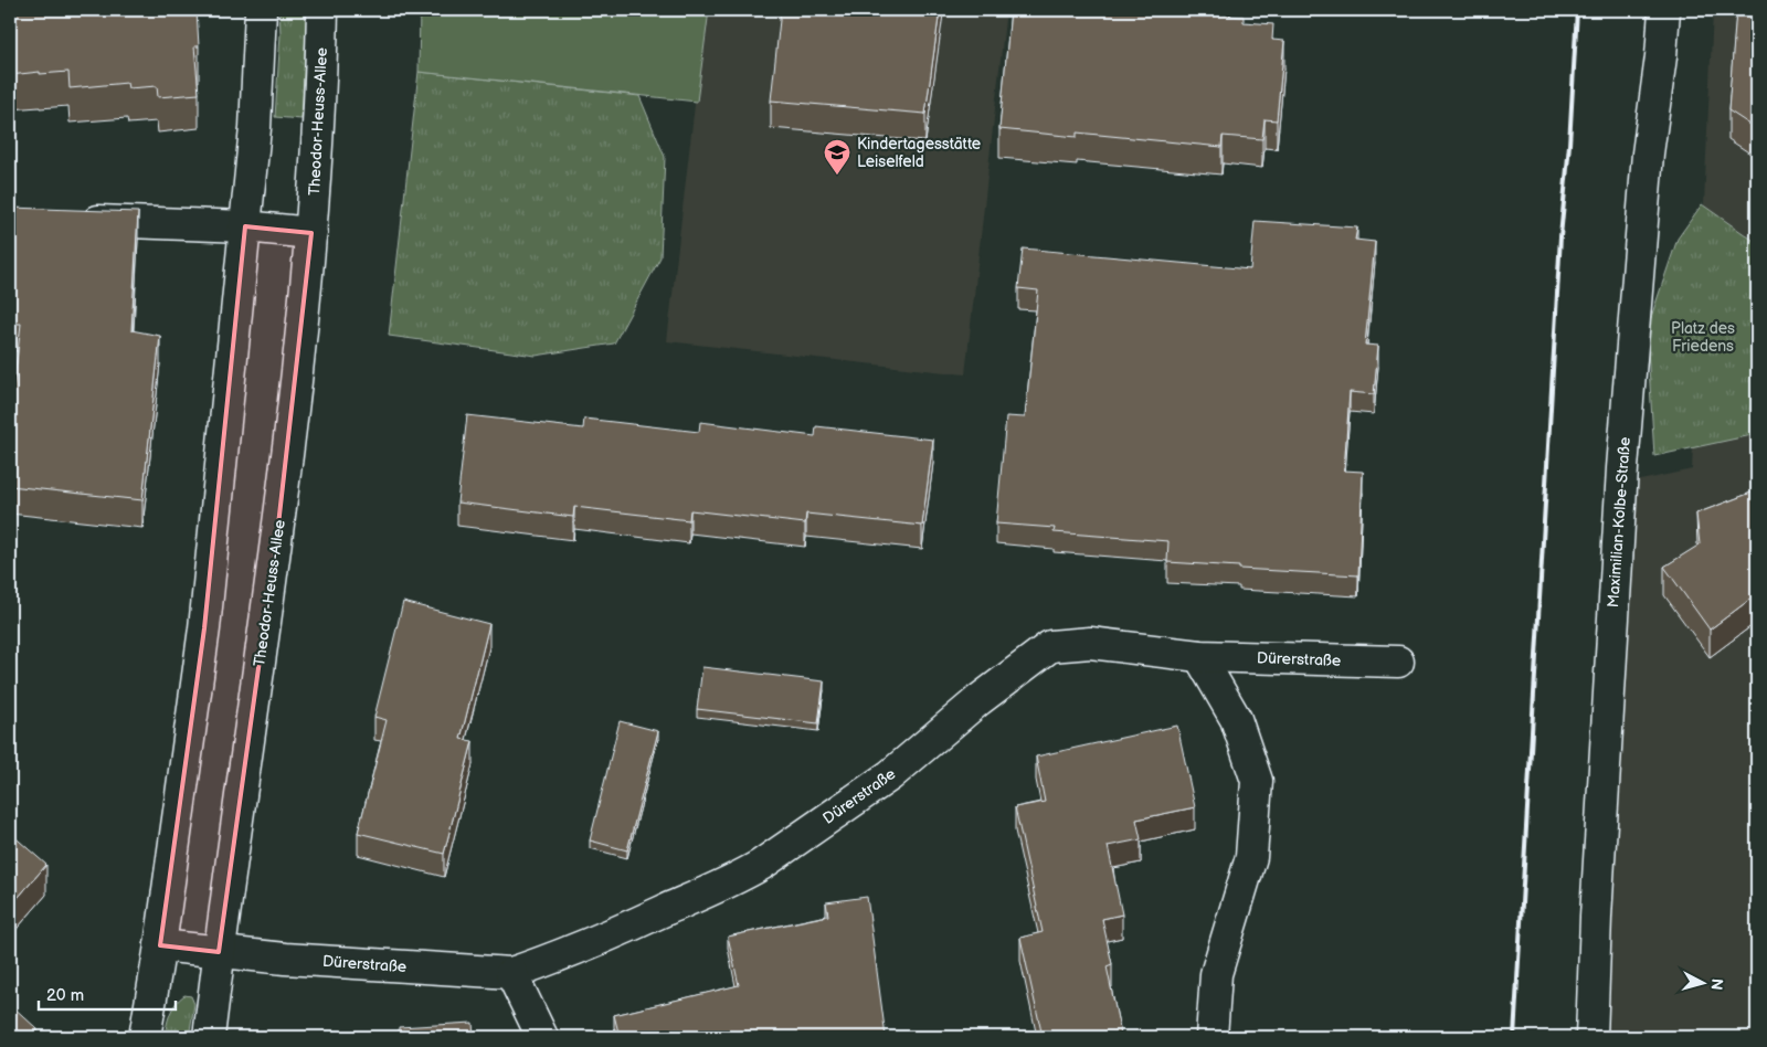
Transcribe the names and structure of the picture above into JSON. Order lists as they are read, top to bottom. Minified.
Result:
{"streets":{"street":["Theodor-Heuss-Allee","Maximilian-Kolbe-Straße","Dürerstraße"]},"crossings":[["Theodor-Heuss-Allee","Dürerstraße"]],"parks":["Platz des Friedens"],"places":{"school or university":["Kindertagesstätte Leiselfeld"]},"scale_bar":"20 m","north":"right"}
